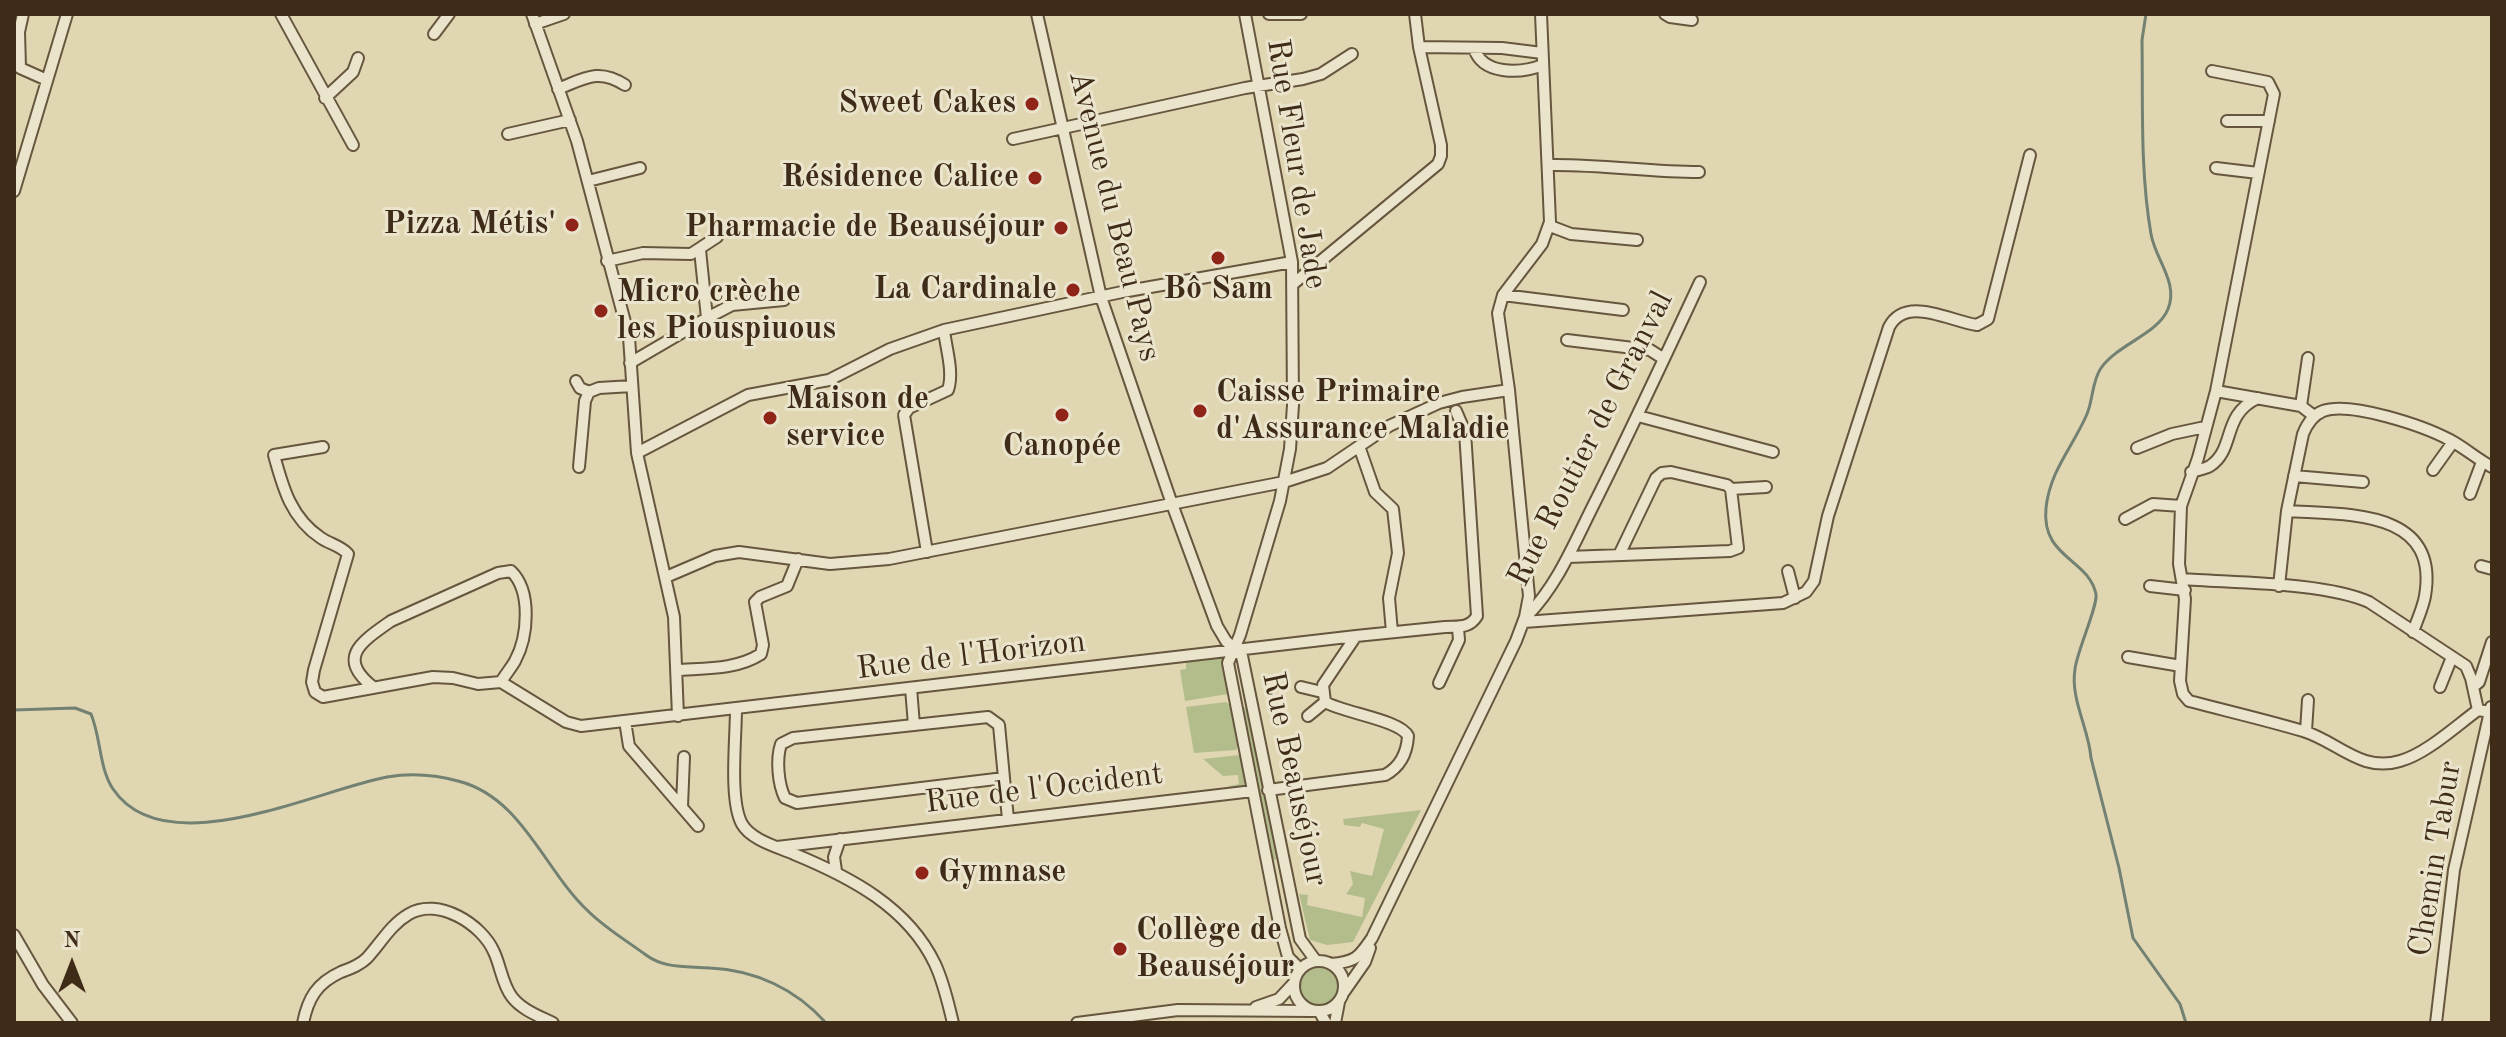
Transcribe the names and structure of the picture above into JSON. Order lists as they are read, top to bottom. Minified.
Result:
{"streets":{"street":["Rue Fleur de Jade","Avenue du Beau Pays","Rue Routier de Granval","Rue de l'Horizon","Rue Beauséjour","Rue de l'Occident","Chemin Tabur"]},"crossings":[["Rue Fleur de Jade","Avenue du Beau Pays"],["Rue Fleur de Jade","Rue de l'Horizon"],["Rue Fleur de Jade","Rue Beauséjour"],["Avenue du Beau Pays","Rue de l'Horizon"],["Avenue du Beau Pays","Rue Beauséjour"],["Rue Routier de Granval","Rue Beauséjour"],["Rue de l'Horizon","Rue Beauséjour"],["Rue Beauséjour","Rue de l'Occident"]],"places":["Sweet Cakes","Résidence Calice","Pizza Métis'","Pharmacie de Beauséjour","Bô Sam","La Cardinale","Micro crèche les Piouspiuous","Caisse Primaire d'Assurance Maladie","Canopée","Maison de service","Gymnase","Collège de Beauséjour"],"north":"top"}
